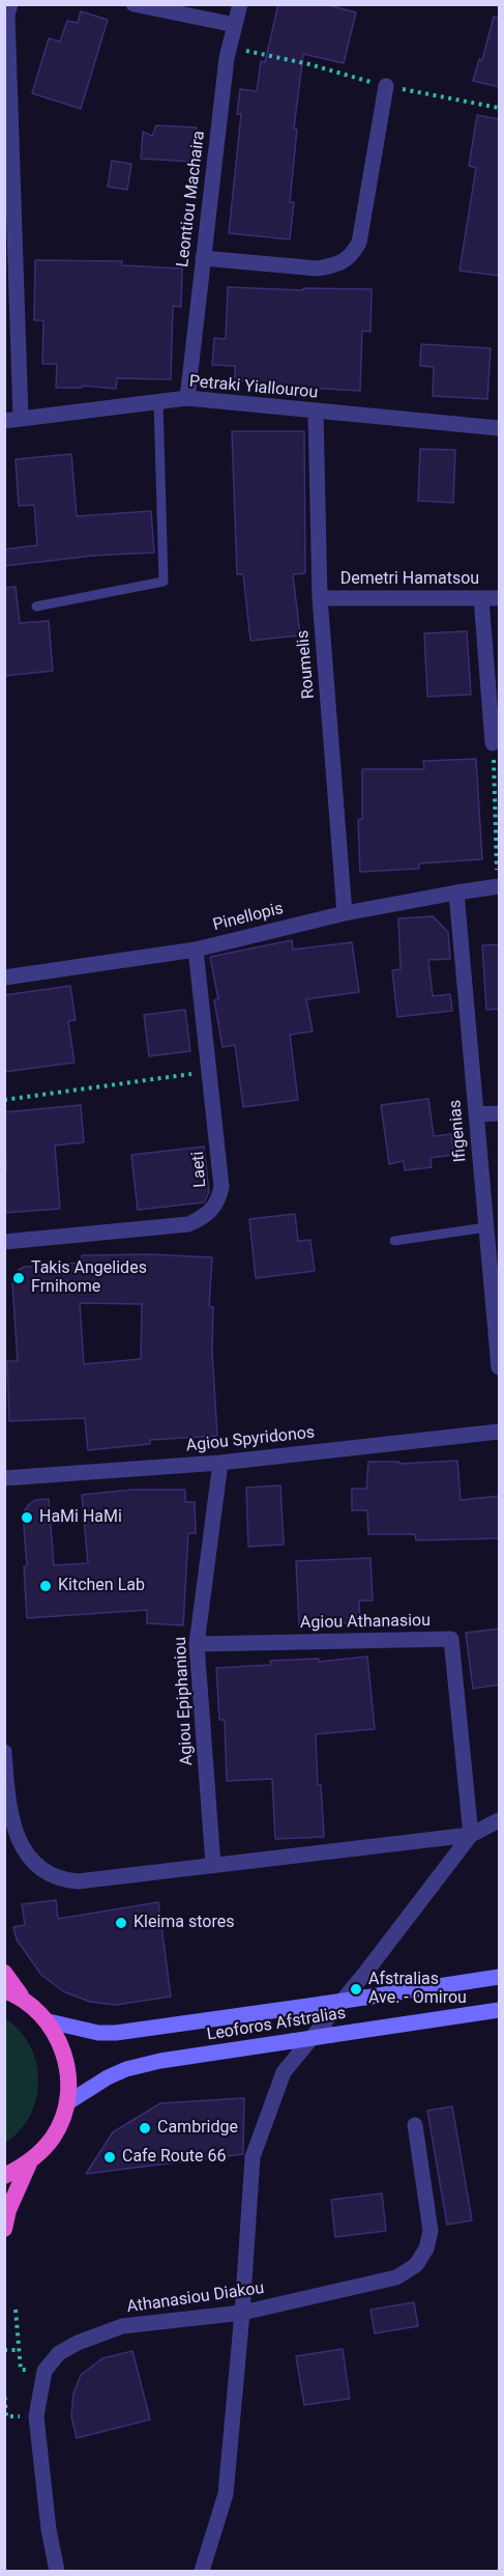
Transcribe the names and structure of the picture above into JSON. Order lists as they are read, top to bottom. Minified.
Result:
{"streets":{"main road":["Leoforos Afstralias"],"street":["Leontiou Machaira","Petraki Yiallourou","Demetri Hamatsou","Roumelis","Pinellopis","Ifigenias","Laeti","Agiou Spyridonos","Agiou Athanasiou","Agiou Epiphaniou","Athanasiou Diakou"]},"crossings":[["Leontiou Machaira","Petraki Yiallourou"],["Petraki Yiallourou","Roumelis"],["Demetri Hamatsou","Roumelis"],["Roumelis","Pinellopis"],["Pinellopis","Ifigenias"],["Pinellopis","Laeti"],["Agiou Spyridonos","Agiou Epiphaniou"],["Agiou Athanasiou","Agiou Epiphaniou"]],"places":["Takis Angelides Frnihome","HaMi HaMi","Kitchen Lab","Kleima stores","Afstralias Ave. - Omirou","Cambridge","Cafe Route 66"]}
